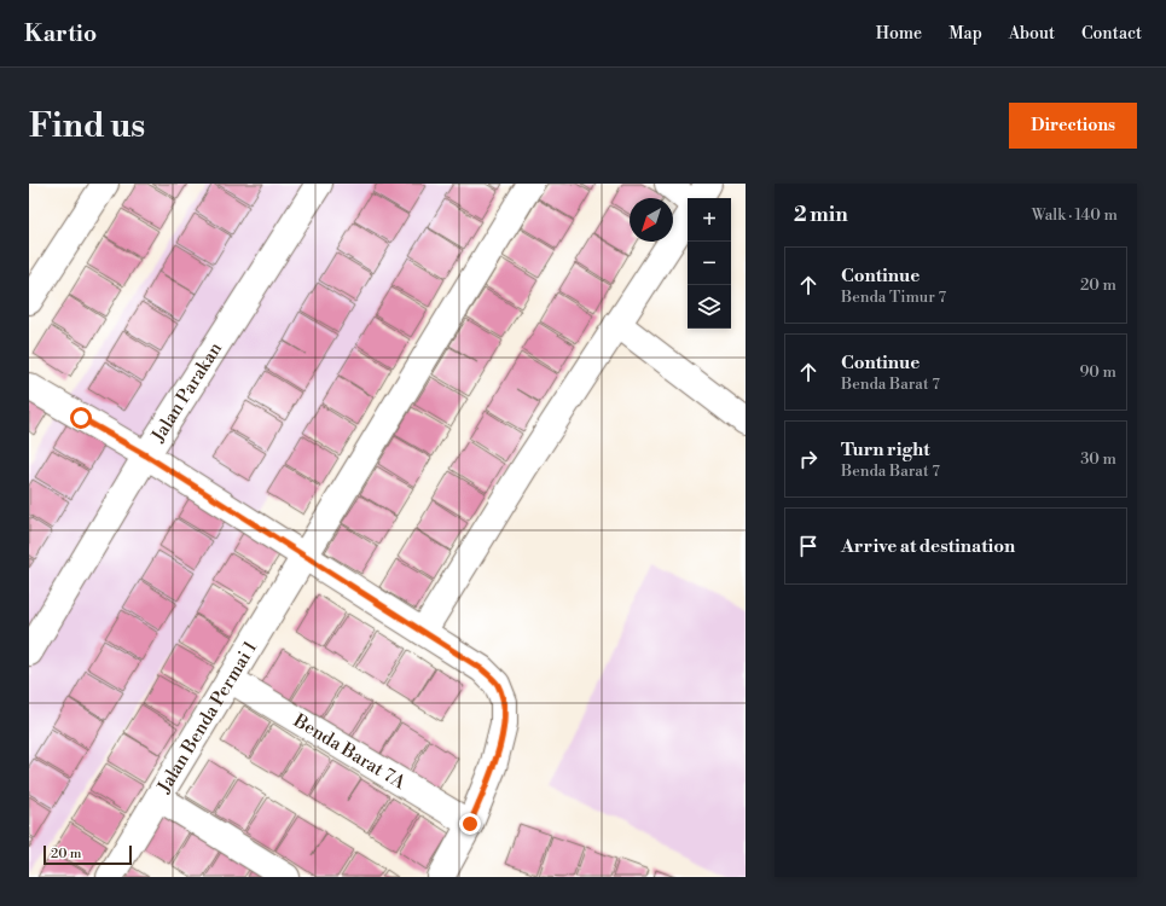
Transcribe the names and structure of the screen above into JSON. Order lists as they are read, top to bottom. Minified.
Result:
{"streets":{"street":["Jalan Parakan","Jalan Benda Permai 1","Benda Barat 7A"]},"crossings":[["Jalan Benda Permai 1","Benda Barat 7A"]],"scale_bar":"20 m","north":"bottom left","page":{"header":"Kartio","nav":["Home","Map","About","Contact"],"buttons":"Directions","title":"Find us","heading":["2 min","Walk · 140 m"],"map_buttons":["+","−"],"list":[["Continue","Benda Timur 7","20 m"],["Continue","Benda Barat 7","90 m"],["Turn right","Benda Barat 7","30 m"],"Arrive at destination"],"scale":"20 m"}}
